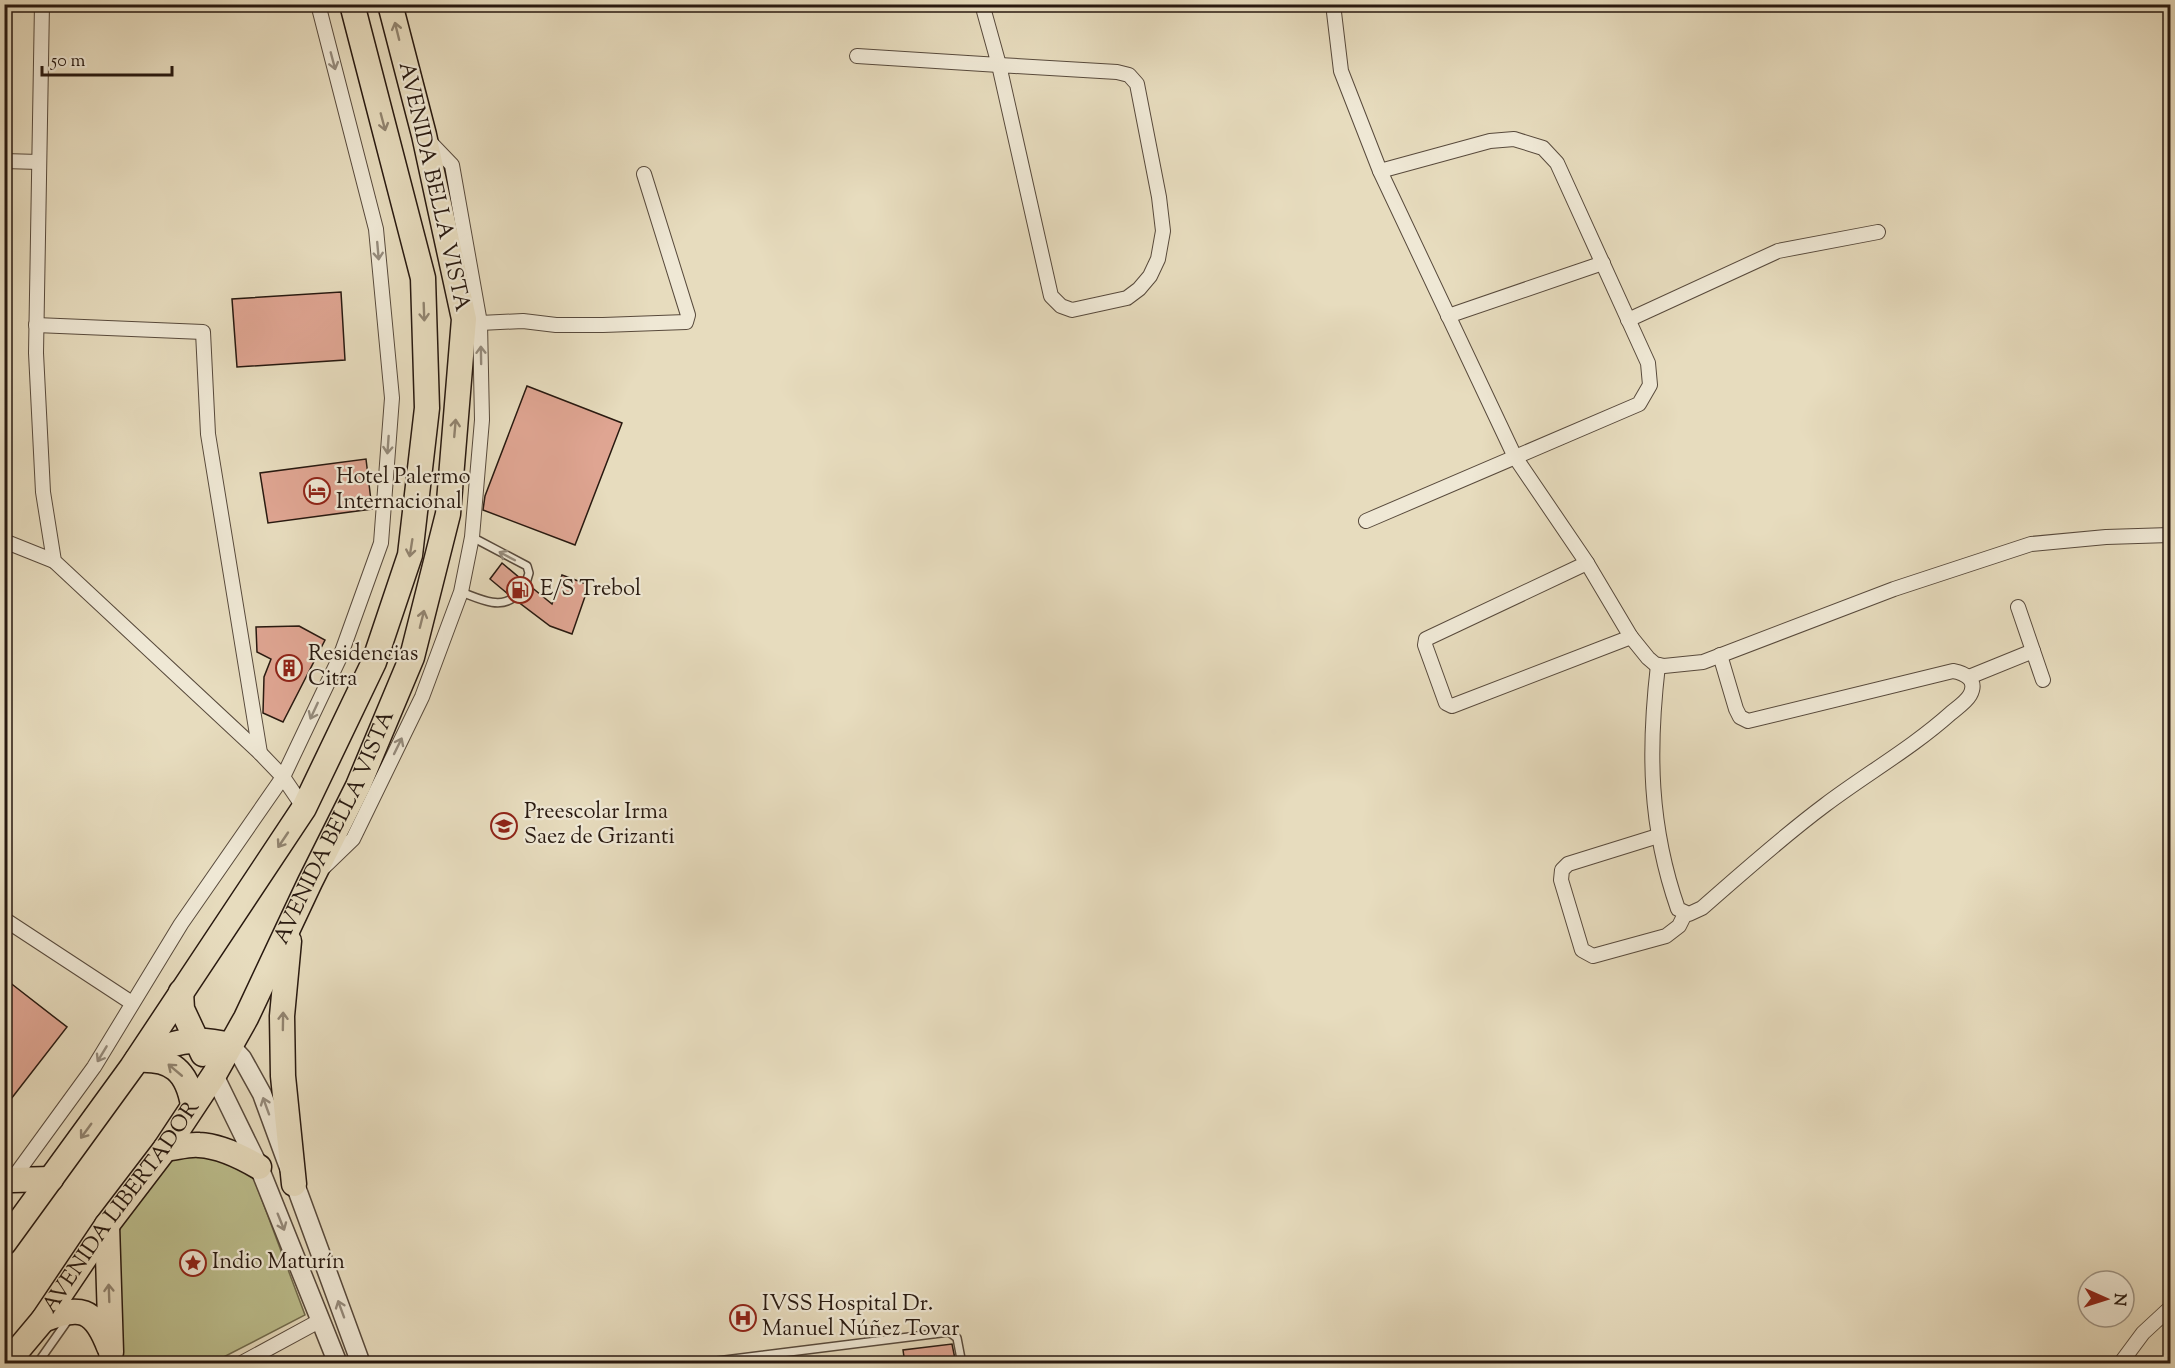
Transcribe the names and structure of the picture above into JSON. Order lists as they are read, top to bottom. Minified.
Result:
{"streets":{"highway":["AVENIDA BELLA VISTA","AVENIDA LIBERTADOR"]},"crossings":[["AVENIDA BELLA VISTA","AVENIDA LIBERTADOR"]],"places":{"hotel":["Hotel Palermo Internacional"],"fuel station":["E/S Trebol"],"building":["Residencias Citra"],"school or university":["Preescolar Irma Saez de Grizanti"],"place":["Indio Maturín"],"hospital":["IVSS Hospital Dr. Manuel Núñez Tovar"]},"scale_bar":"50 m","north":"right"}
